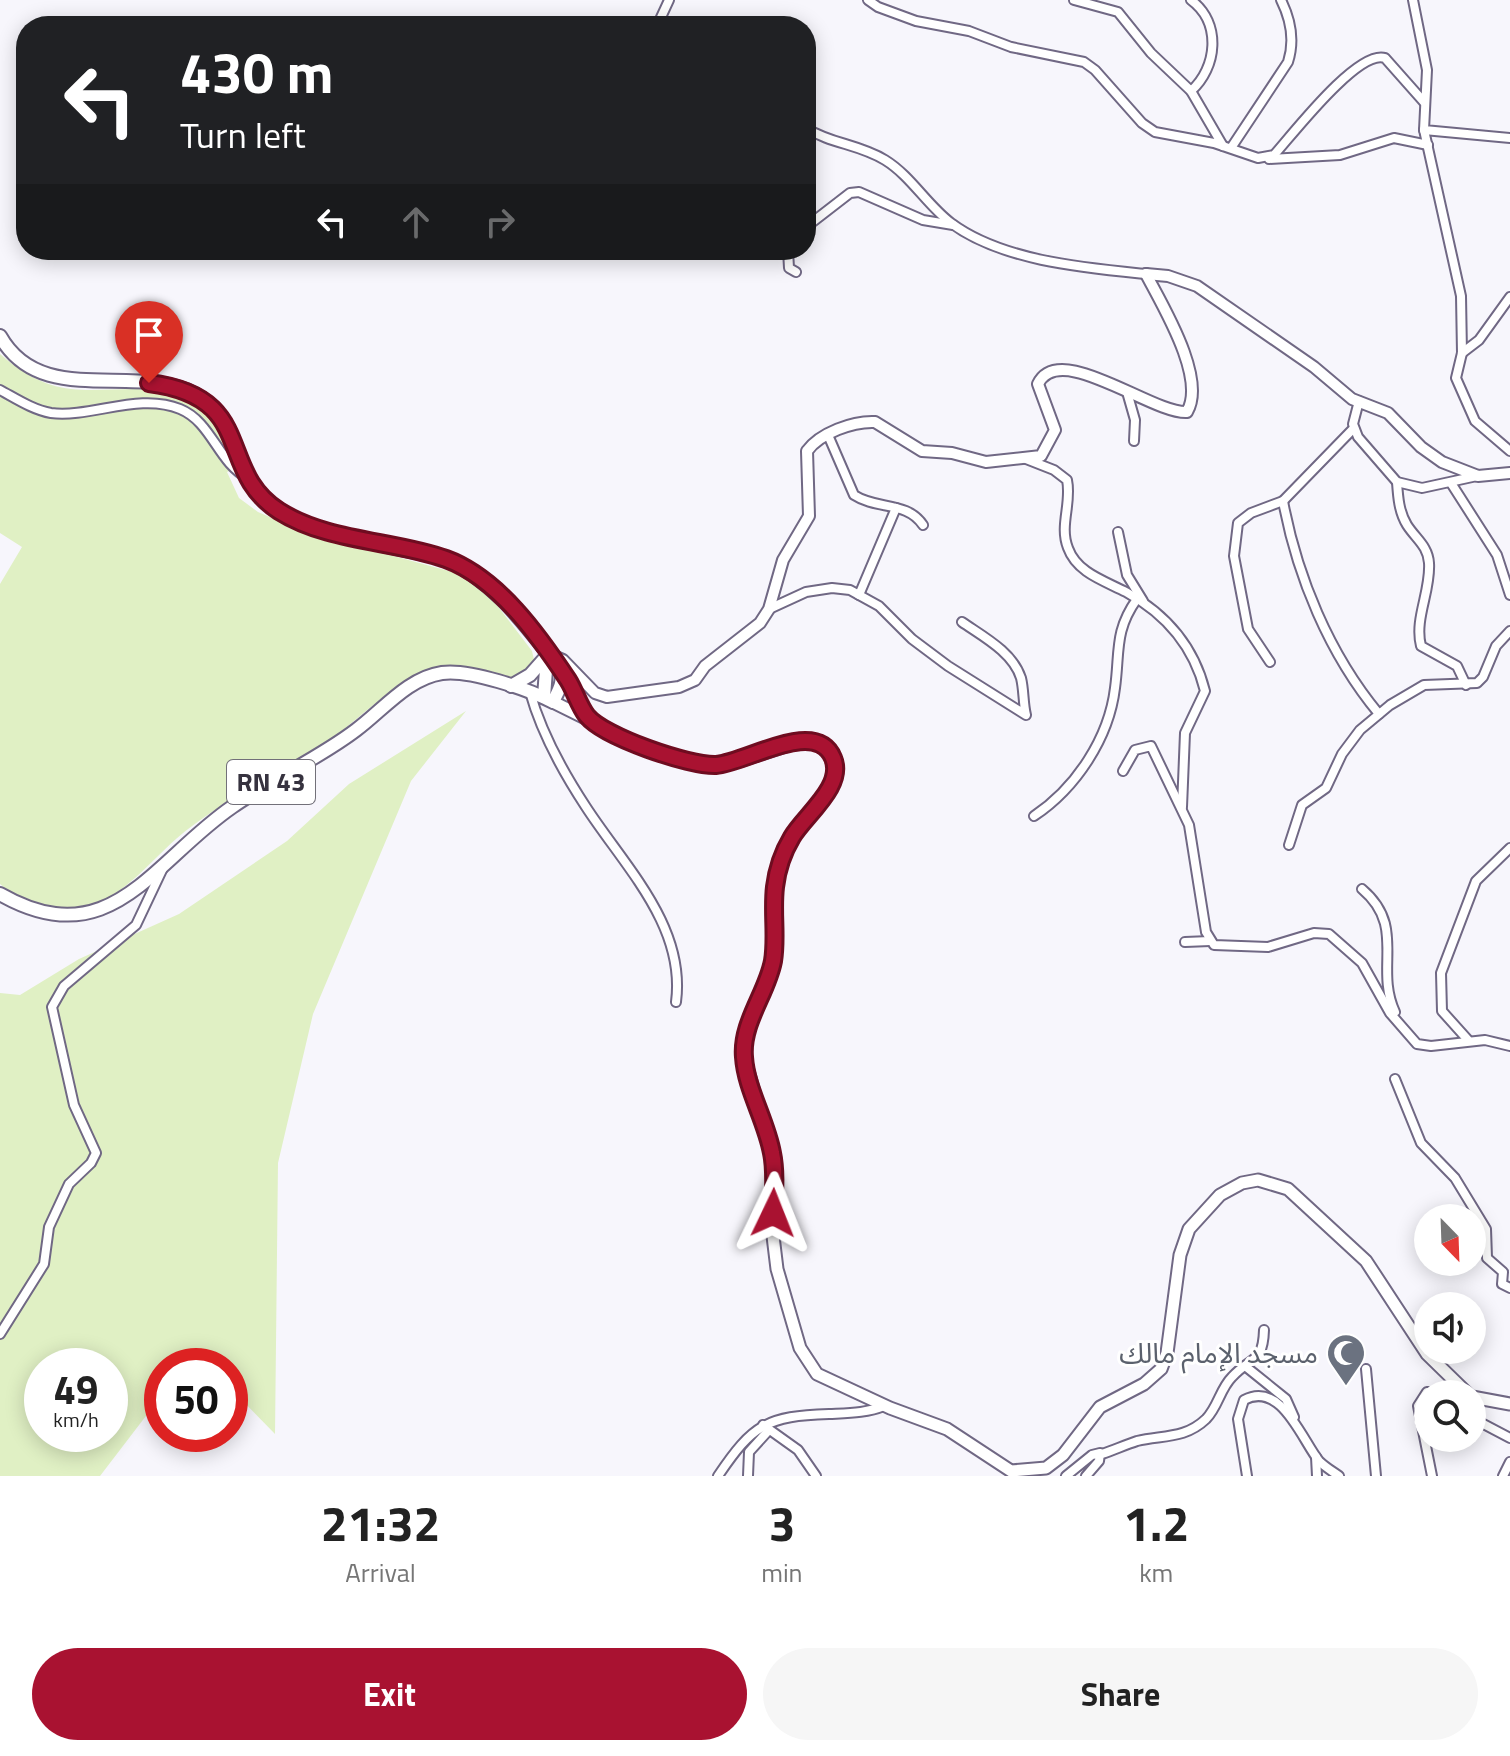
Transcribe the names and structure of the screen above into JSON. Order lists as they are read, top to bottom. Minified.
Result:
{"streets":{"main road":["RN 43"]},"places":{"mosque":["مسجد الإمام مالك"]},"north":"bottom right","page":{"turn":["430 m","Turn left"],"speed":"49 km/h","limit":"50","eta":["21:32","Arrival","3","min","1.2","km"],"buttons":["Exit","Share"]}}
